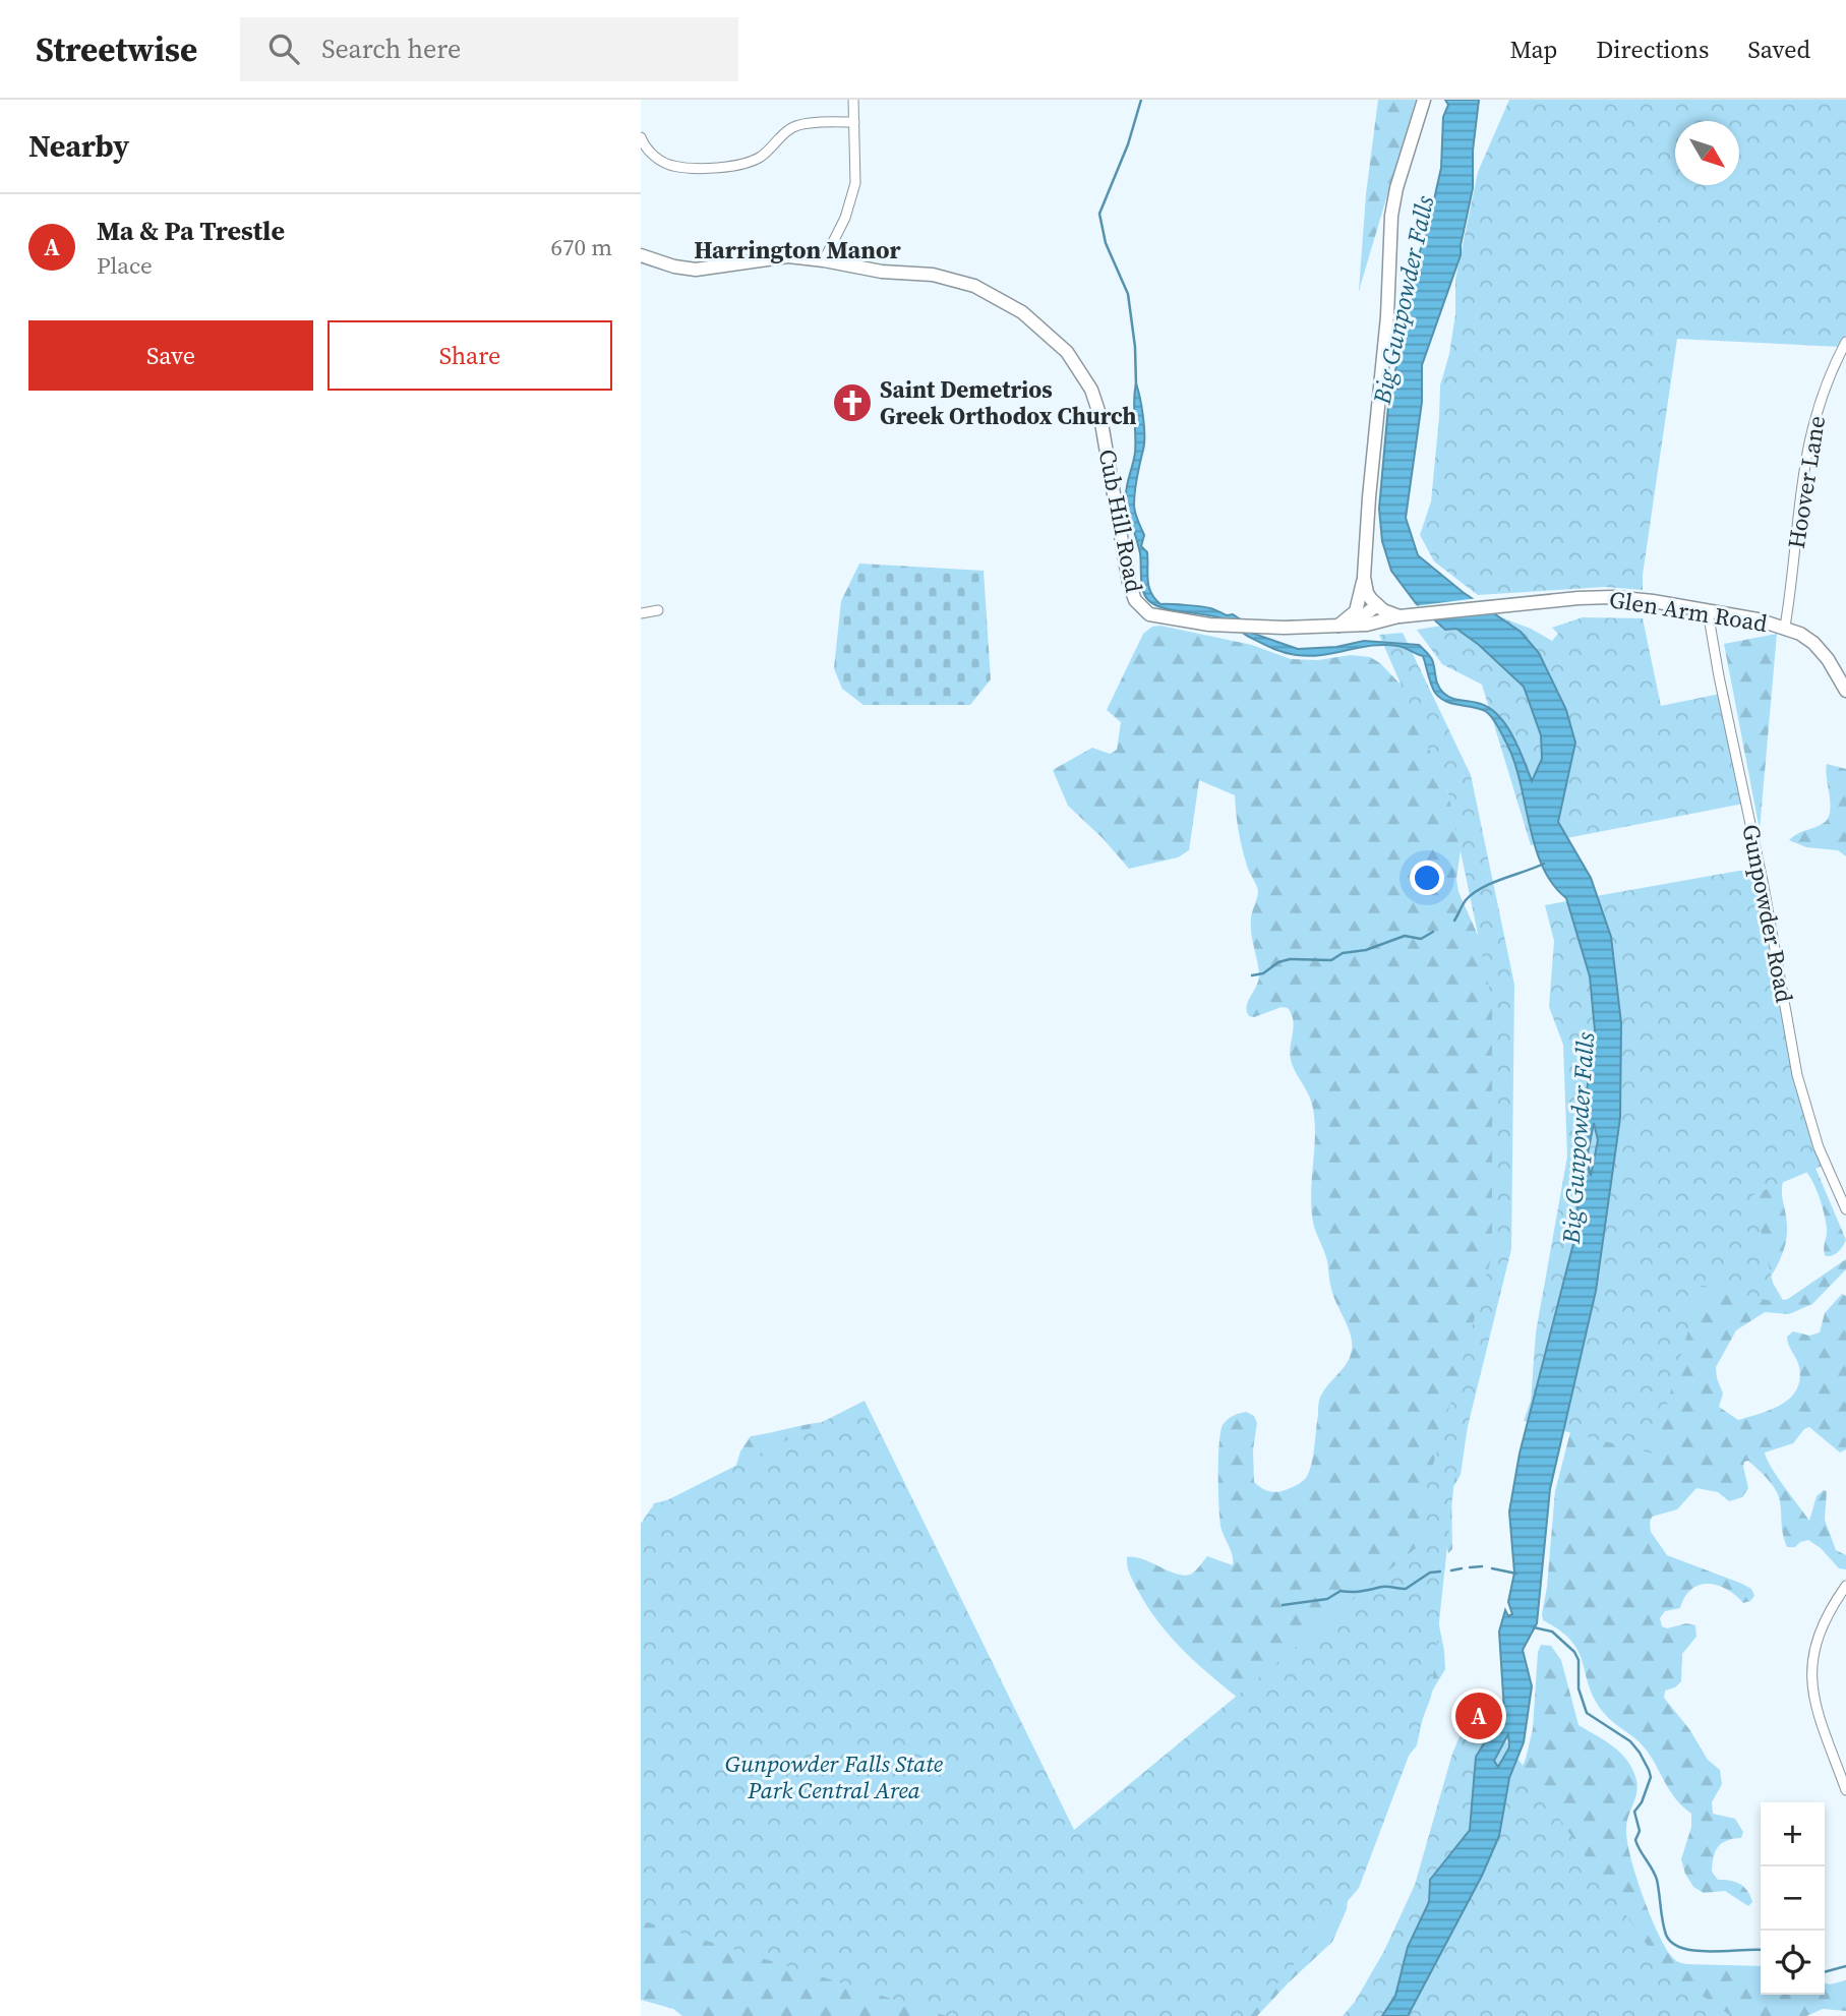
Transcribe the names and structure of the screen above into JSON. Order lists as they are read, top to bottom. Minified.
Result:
{"streets":{"main road":["Cub Hill Road","Glen Arm Road"],"street":["Hoover Lane","Gunpowder Road"]},"crossings":[["Hoover Lane","Glen Arm Road"],["Cub Hill Road","Glen Arm Road"],["Glen Arm Road","Gunpowder Road"]],"districts":["Harrington Manor"],"water":["Big Gunpowder Falls"],"parks":["Gunpowder Falls State Park Central Area"],"places":{"church":["Saint Demetrios Greek Orthodox Church"]},"north":"bottom right","page":{"header":"Streetwise","search":"Search here","nav":["Map","Directions","Saved"],"heading":"Nearby","list":[{"mark":"A","name":"Ma & Pa Trestle","note":"Place","value":"670 m"}],"buttons":["Save","Share"],"pins":"A","map_buttons":["+","−"]}}
